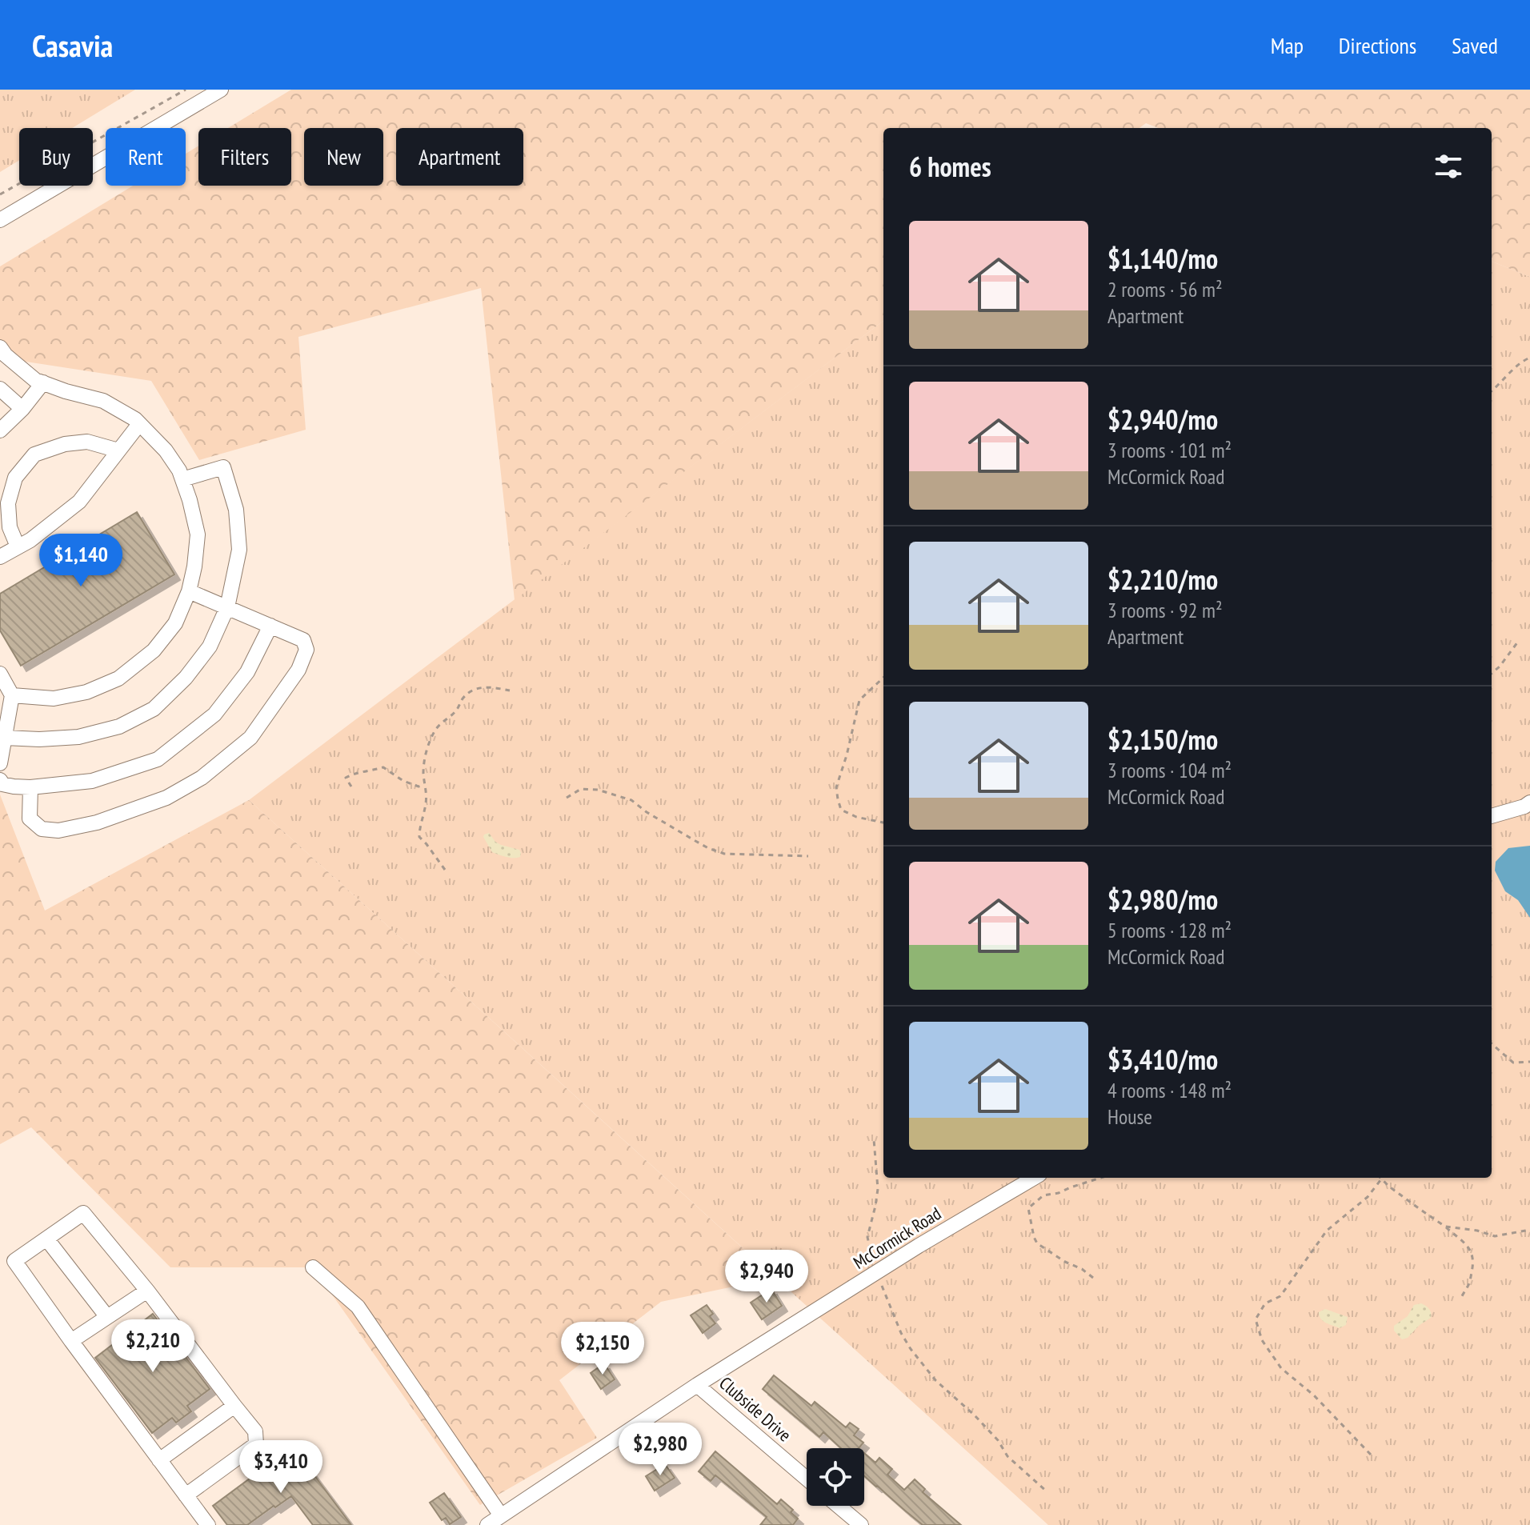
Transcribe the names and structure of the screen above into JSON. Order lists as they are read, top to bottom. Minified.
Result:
{"streets":{"street":["McCormick Road","Clubside Drive"]},"crossings":[["McCormick Road","Clubside Drive"]],"page":{"header":"Casavia","nav":["Map","Directions","Saved"],"chip":["Buy","Rent","Filters","New","Apartment"],"heading":"6 homes","list":[{"name":"$1,140/mo","note":"2 rooms · 56 m² · Apartment"},{"name":"$2,940/mo","note":"3 rooms · 101 m² · McCormick Road"},{"name":"$2,210/mo","note":"3 rooms · 92 m² · Apartment"},{"name":"$2,150/mo","note":"3 rooms · 104 m² · McCormick Road"},{"name":"$2,980/mo","note":"5 rooms · 128 m² · McCormick Road"},{"name":"$3,410/mo","note":"4 rooms · 148 m² · House"}],"price":["$1,140","$2,940","$2,210","$2,150","$2,980","$3,410"]}}
